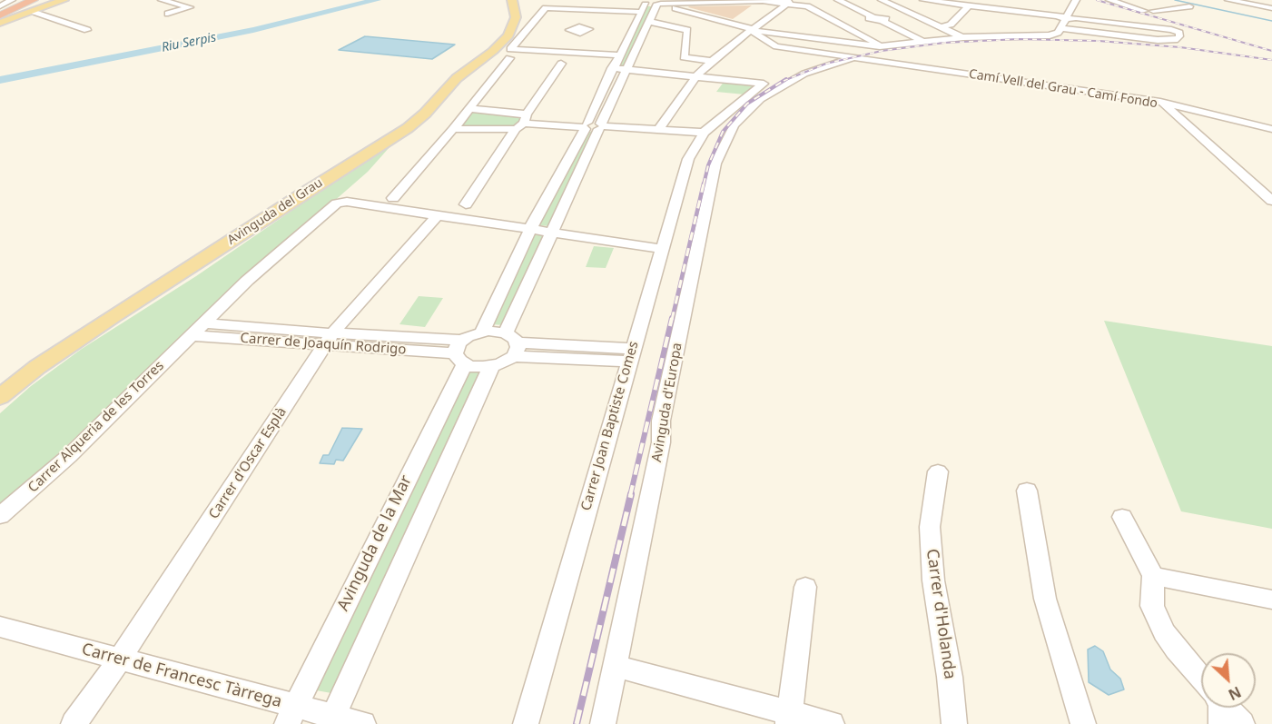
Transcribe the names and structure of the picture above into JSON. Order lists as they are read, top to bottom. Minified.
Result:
{"streets":{"main road":["Avinguda del Grau"],"street":["Camí Vell del Grau - Camí Fondo","Carrer de Joaquín Rodrigo","Avinguda d'Europa","Carrer Joan Baptiste Comes","Carrer Alqueria de les Torres","Carrer d'Oscar Esplà","Avinguda de la Mar","Carrer d'Holanda","Carrer de Francesc Tàrrega"]},"crossings":[["Carrer de Joaquín Rodrigo","Carrer Alqueria de les Torres"],["Carrer de Joaquín Rodrigo","Carrer d'Oscar Esplà"],["Carrer de Joaquín Rodrigo","Avinguda de la Mar"],["Avinguda d'Europa","Carrer Joan Baptiste Comes"],["Carrer Joan Baptiste Comes","Carrer Alqueria de les Torres"],["Carrer Alqueria de les Torres","Carrer d'Oscar Esplà"],["Carrer d'Oscar Esplà","Carrer de Francesc Tàrrega"],["Avinguda de la Mar","Carrer de Francesc Tàrrega"]],"water":["Riu Serpis"],"north":"bottom right"}
